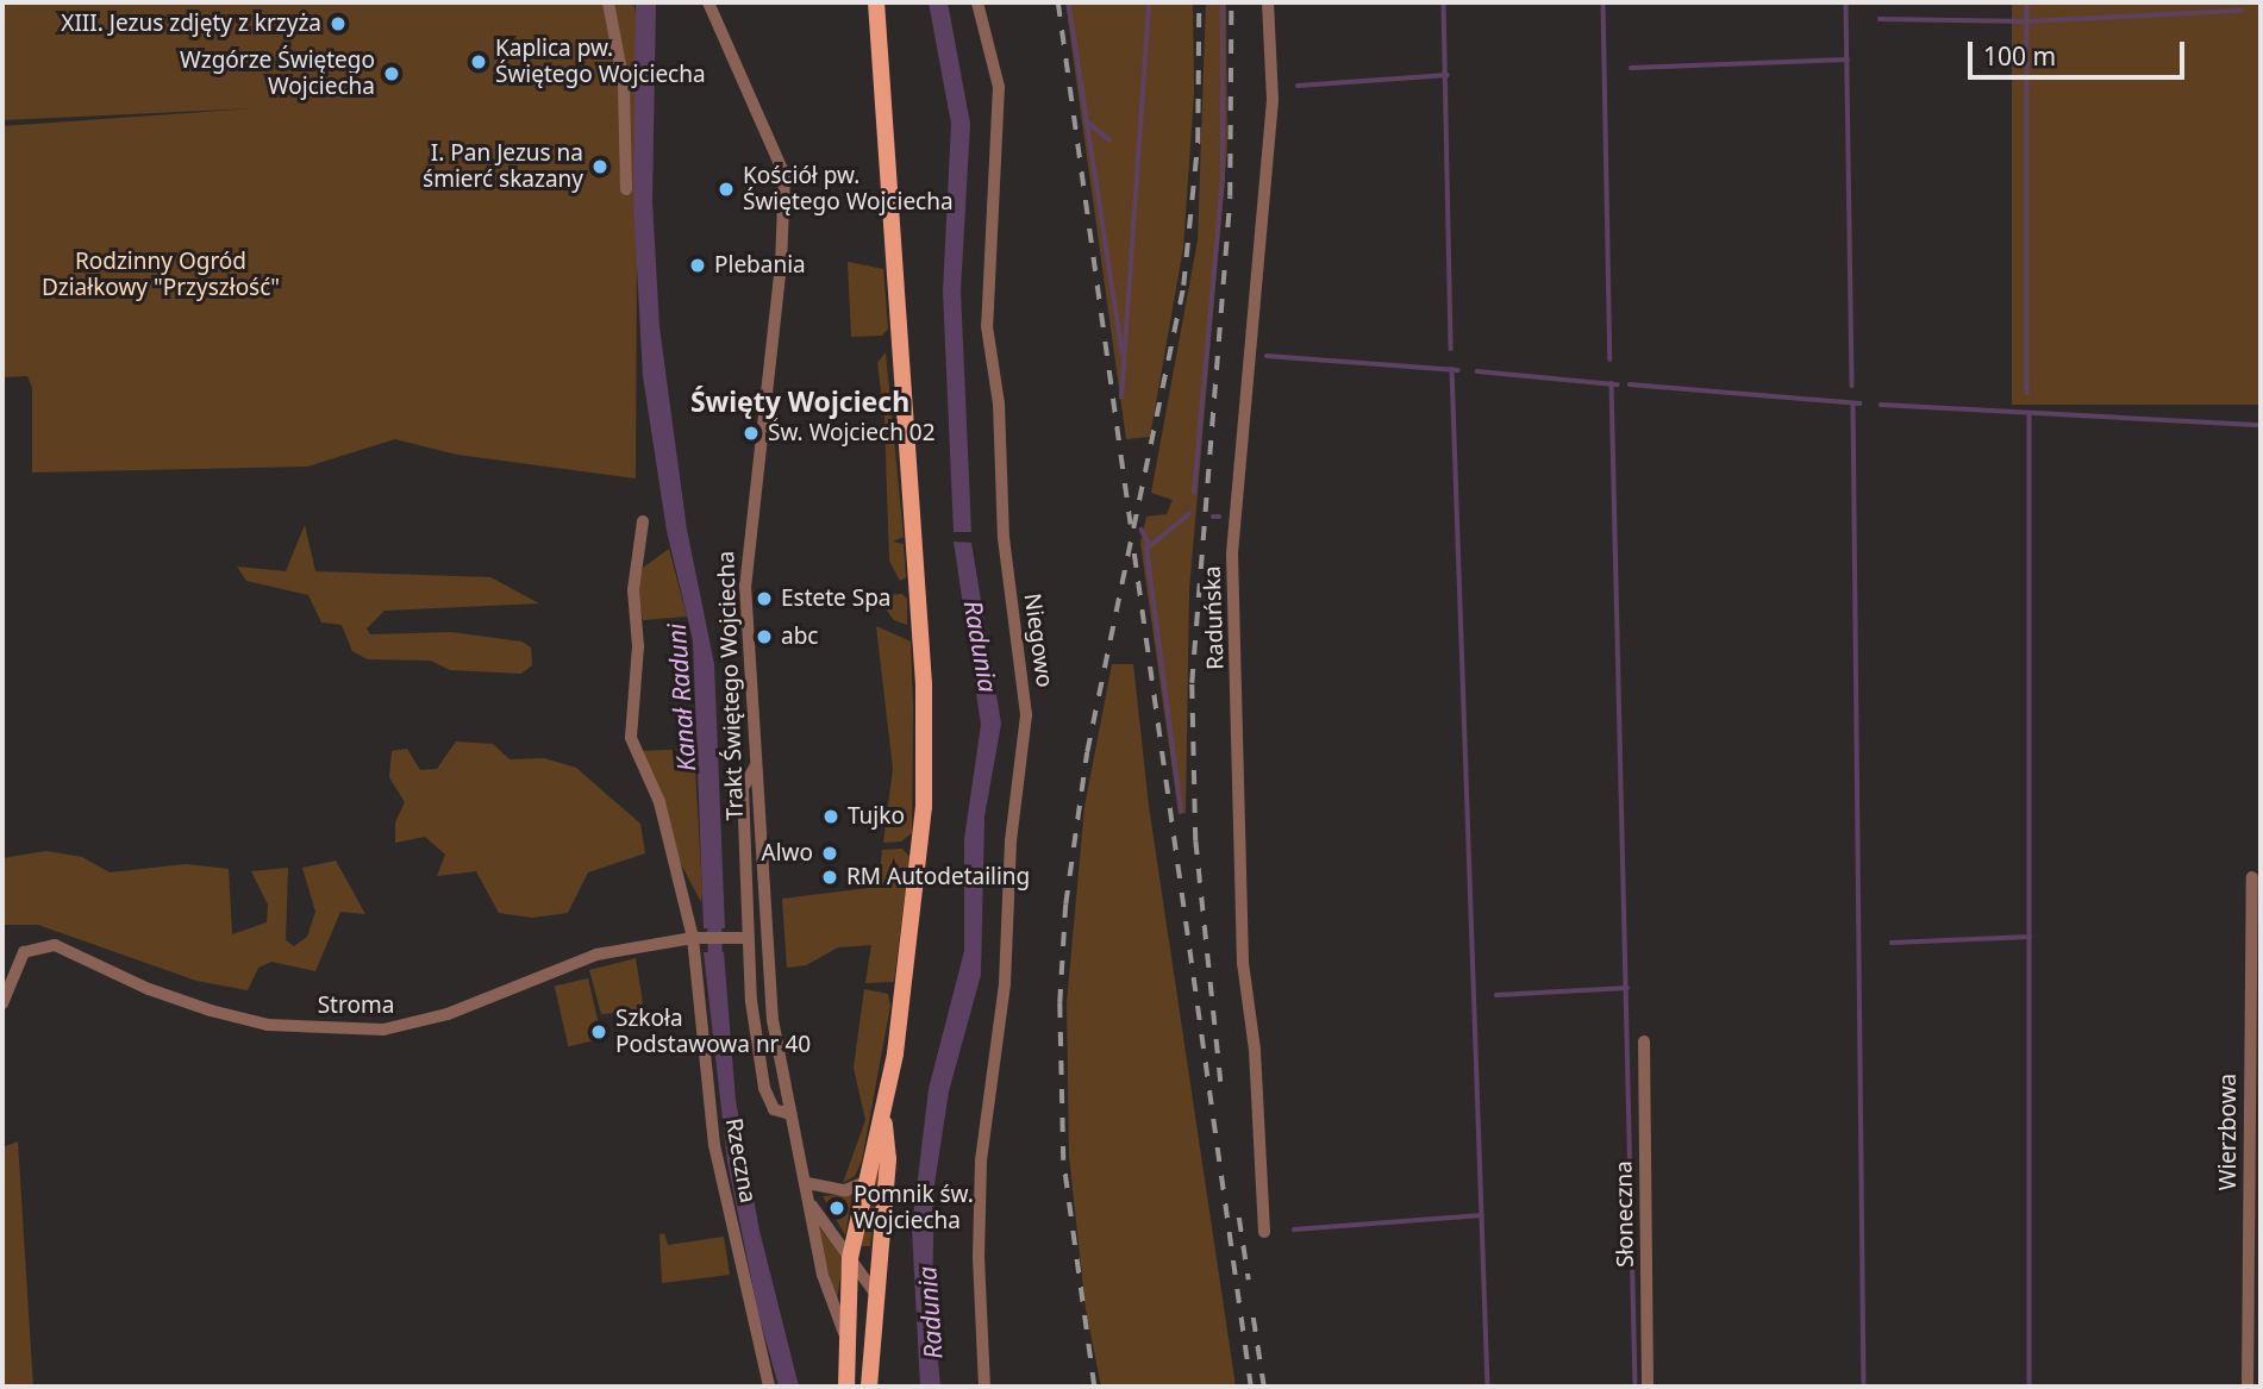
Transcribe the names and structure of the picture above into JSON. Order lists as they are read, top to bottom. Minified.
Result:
{"streets":{"main road":["Trakt Świętego Wojciecha"],"street":["Raduńska","Niegowo","Stroma","Wierzbowa","Rzeczna","Słoneczna"]},"crossings":[["Stroma","Rzeczna"]],"districts":["Święty Wojciech"],"water":["Radunia","Kanał Raduni"],"parks":["Rodzinny Ogród Działkowy \"Przyszłość\""],"places":["XIII. Jezus zdjęty z krzyża","Kaplica pw. Świętego Wojciecha","Wzgórze Świętego Wojciecha","I. Pan Jezus na śmierć skazany","Kościół pw. Świętego Wojciecha","Plebania","Św. Wojciech 02","Estete Spa","abc","Tujko","Alwo","RM Autodetailing","Szkoła Podstawowa nr 40","Pomnik św. Wojciecha"],"scale_bar":"100 m"}
